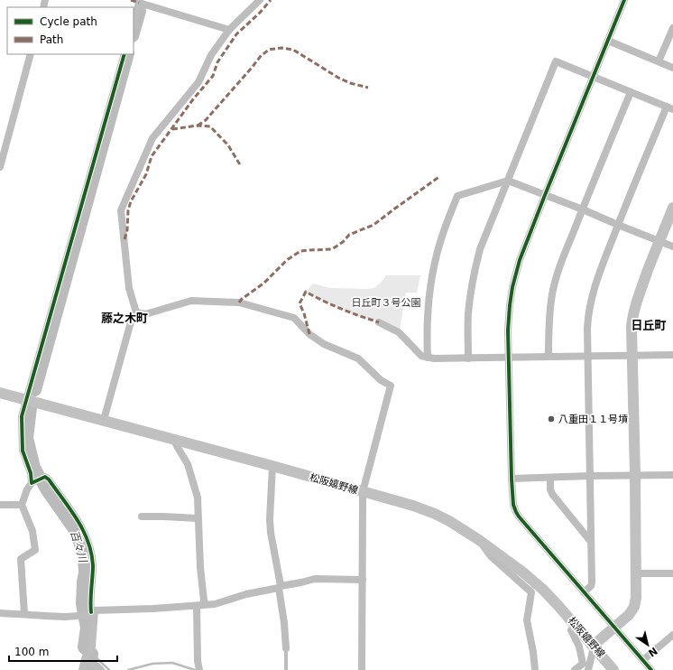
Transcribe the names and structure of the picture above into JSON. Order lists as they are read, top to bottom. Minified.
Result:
{"streets":{"main road":["松阪嬉野線"]},"districts":["藤之木町","日丘町"],"water":["百々川"],"parks":["日丘町３号公園"],"places":["八重田１１号墳"],"legend":["Cycle path","Path"],"scale_bar":"100 m","north":"bottom right"}
